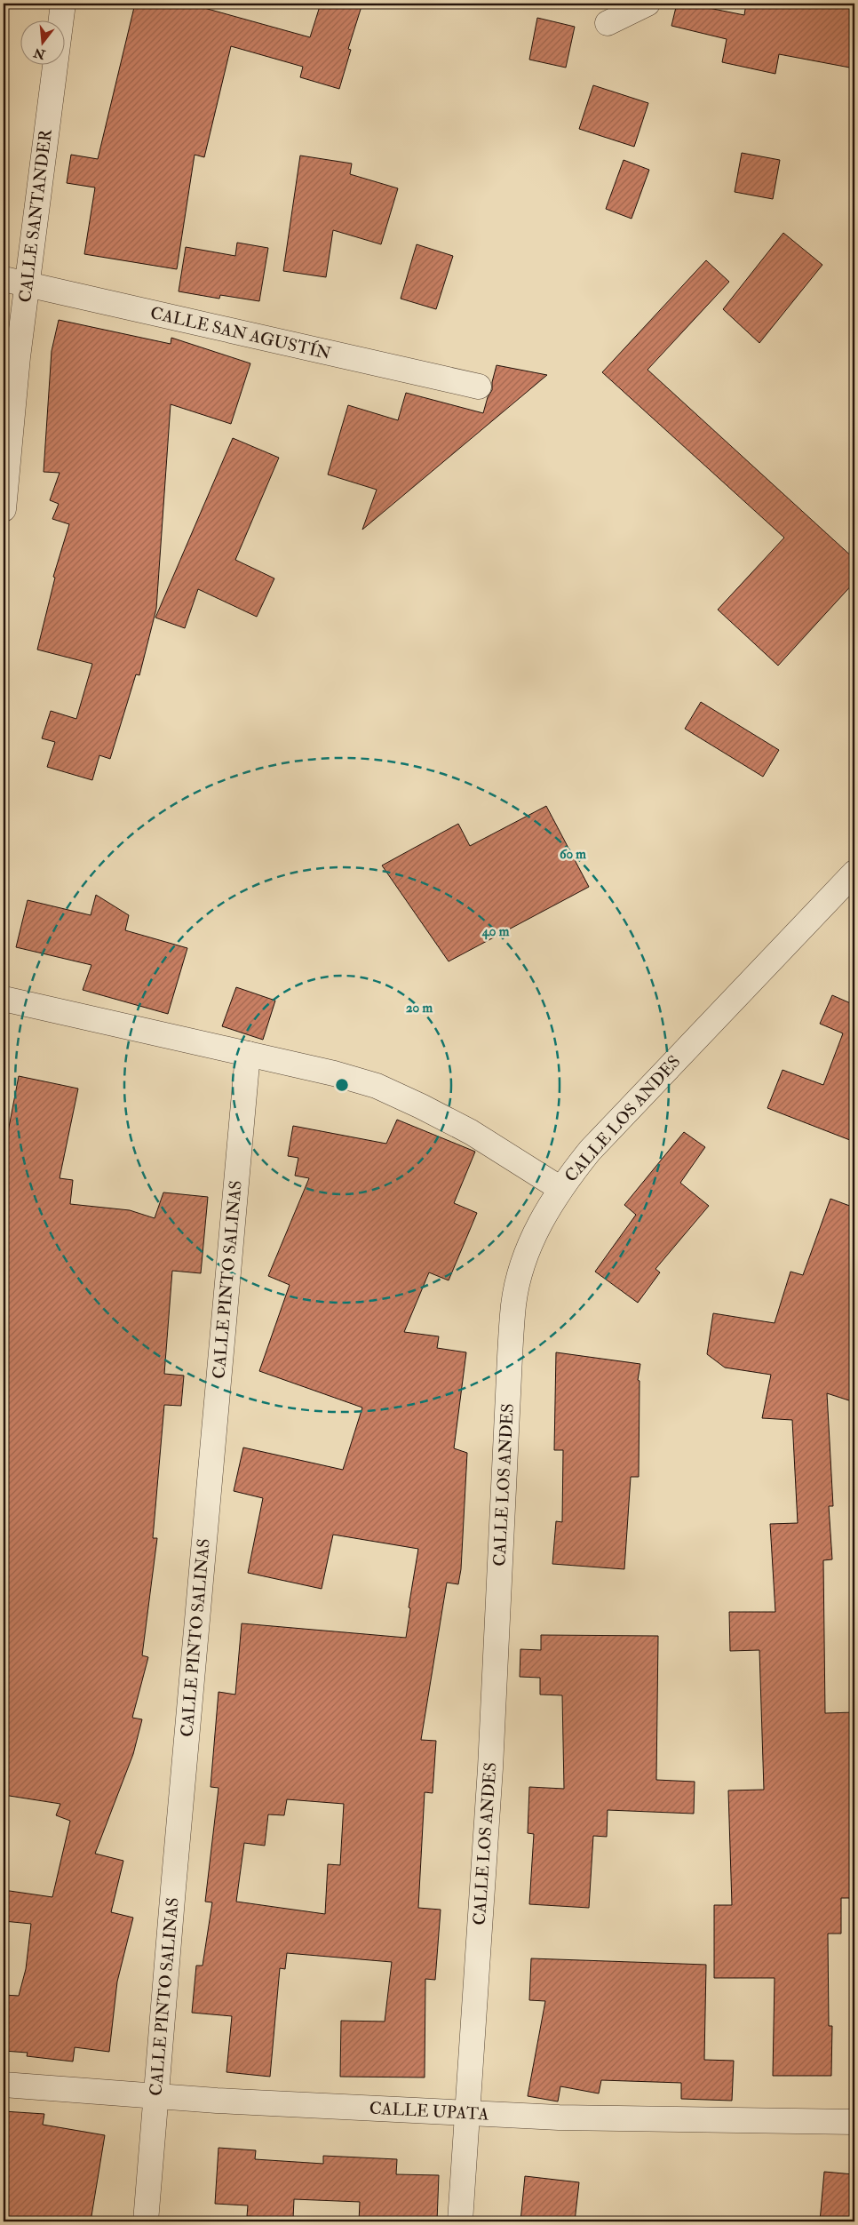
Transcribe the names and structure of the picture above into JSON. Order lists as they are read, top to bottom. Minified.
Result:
{"streets":{"street":["CALLE SANTANDER","CALLE SAN AGUSTÍN","CALLE LOS ANDES","CALLE PINTO SALINAS","CALLE UPATA"]},"crossings":[["CALLE SANTANDER","CALLE SAN AGUSTÍN"],["CALLE LOS ANDES","CALLE UPATA"],["CALLE PINTO SALINAS","CALLE UPATA"]],"north":"bottom","rings":["60 m","40 m","20 m"]}
